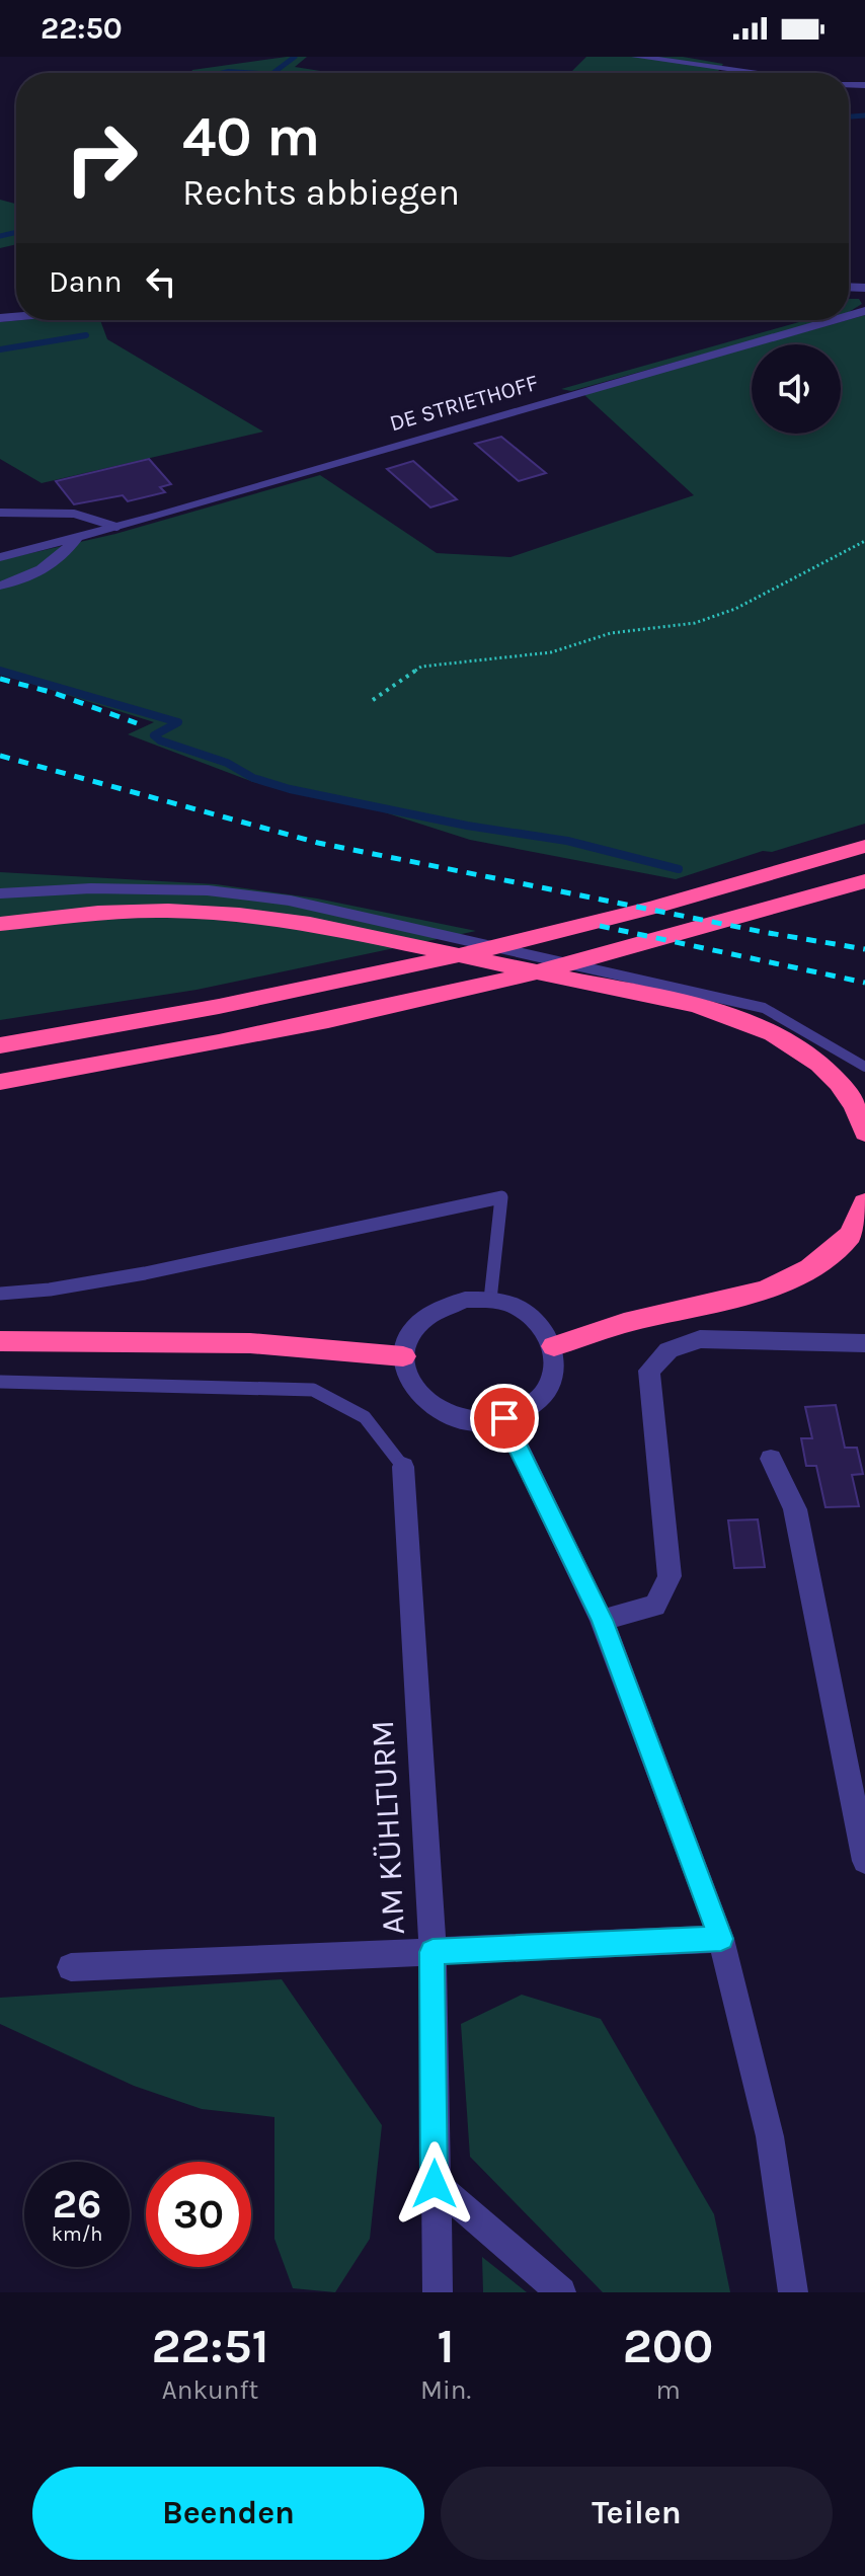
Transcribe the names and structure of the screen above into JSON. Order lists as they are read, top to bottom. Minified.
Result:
{"streets":{"street":["DE STRIETHOFF","AM KÜHLTURM"]},"page":{"status":"22:50","turn":["40 m","Rechts abbiegen"],"then":"Dann","speed":"26 km/h","limit":"30","eta":["22:51","Ankunft","1","Min.","200","m"],"buttons":["Beenden","Teilen"]}}
